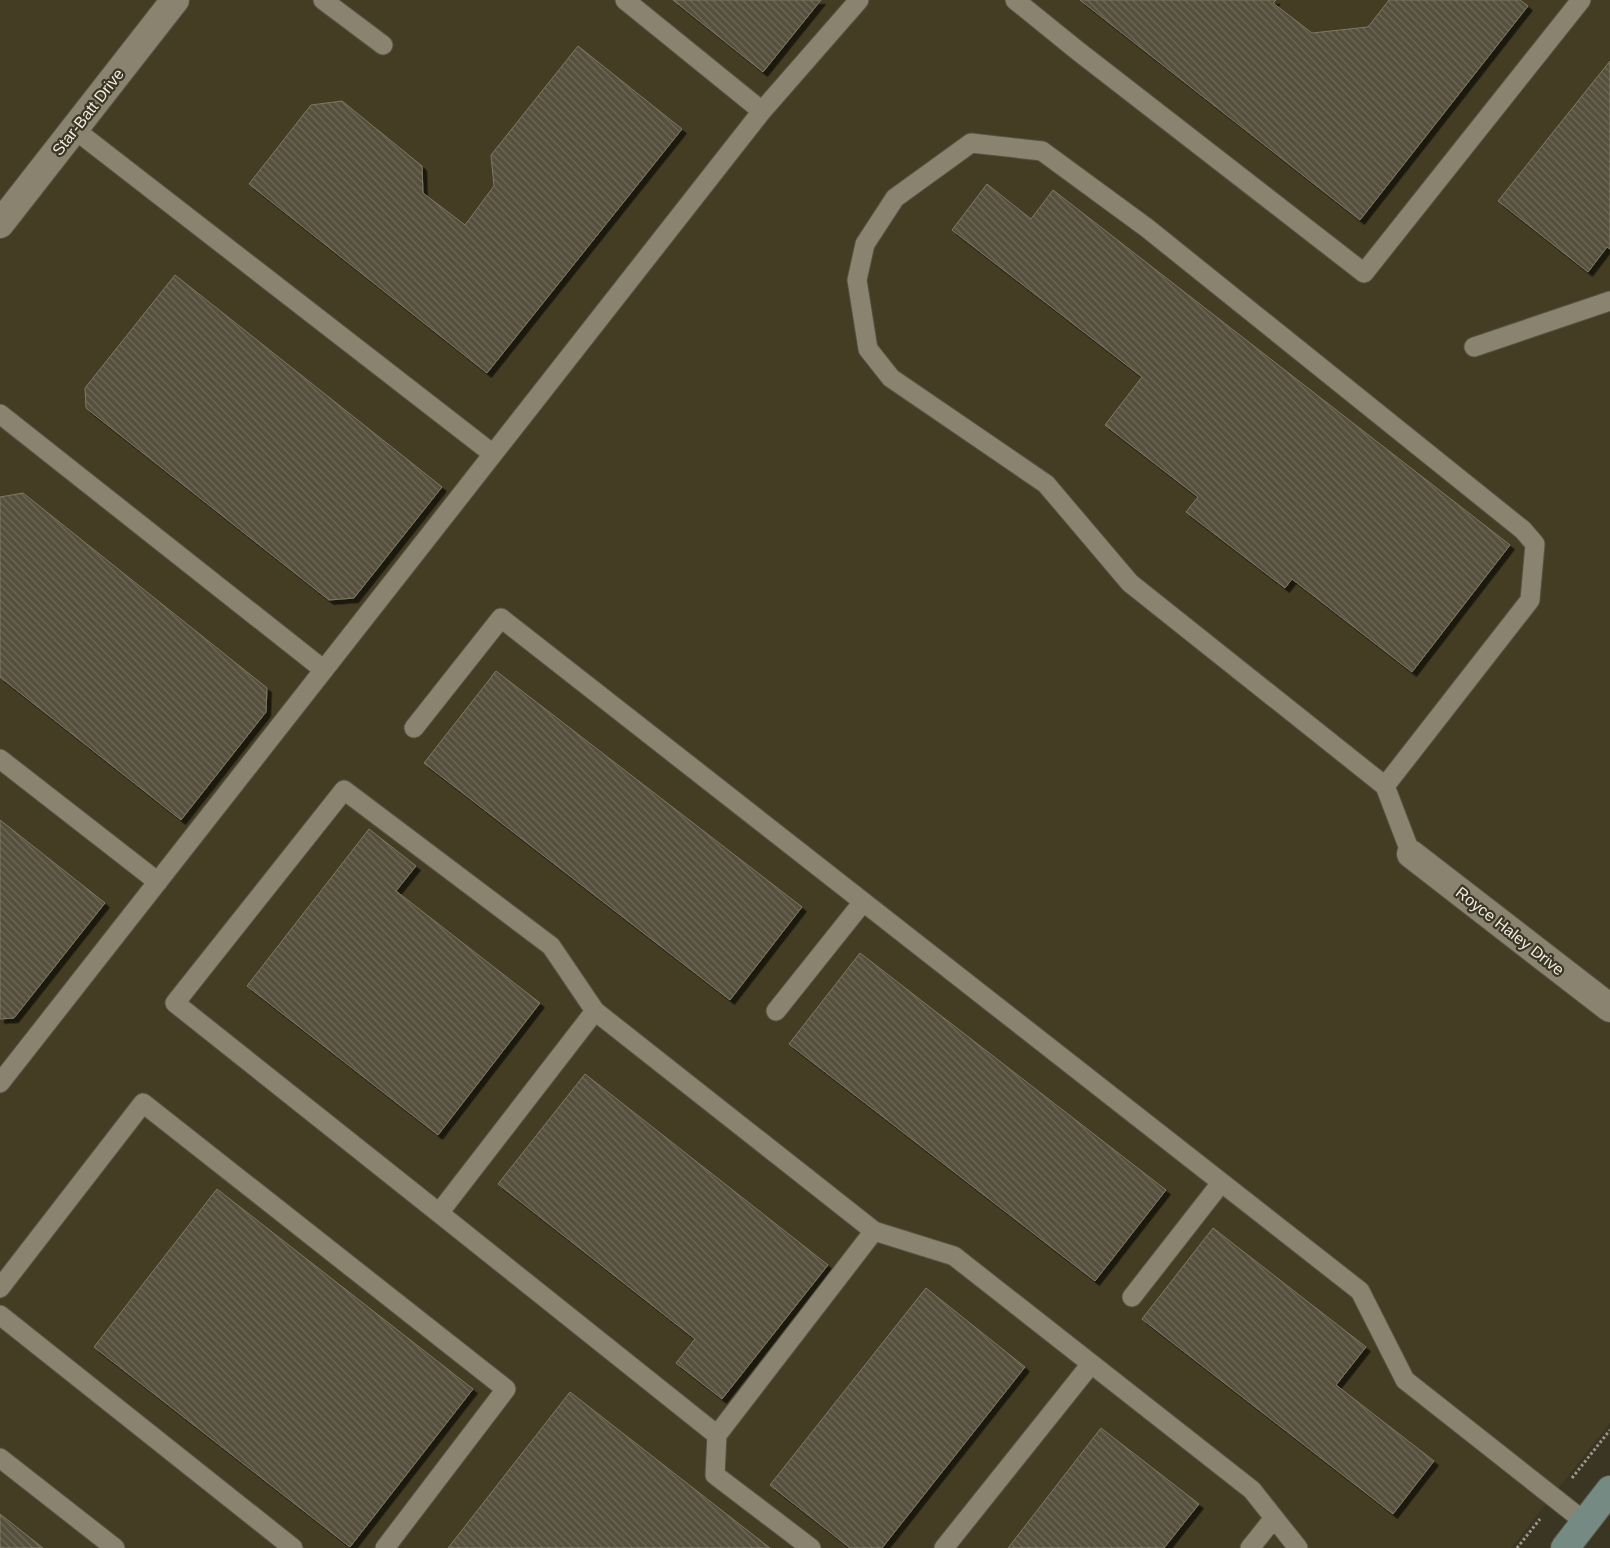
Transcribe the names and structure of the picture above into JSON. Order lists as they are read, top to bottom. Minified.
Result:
{"streets":{"street":["Star-Batt Drive","Royce Haley Drive"]}}
